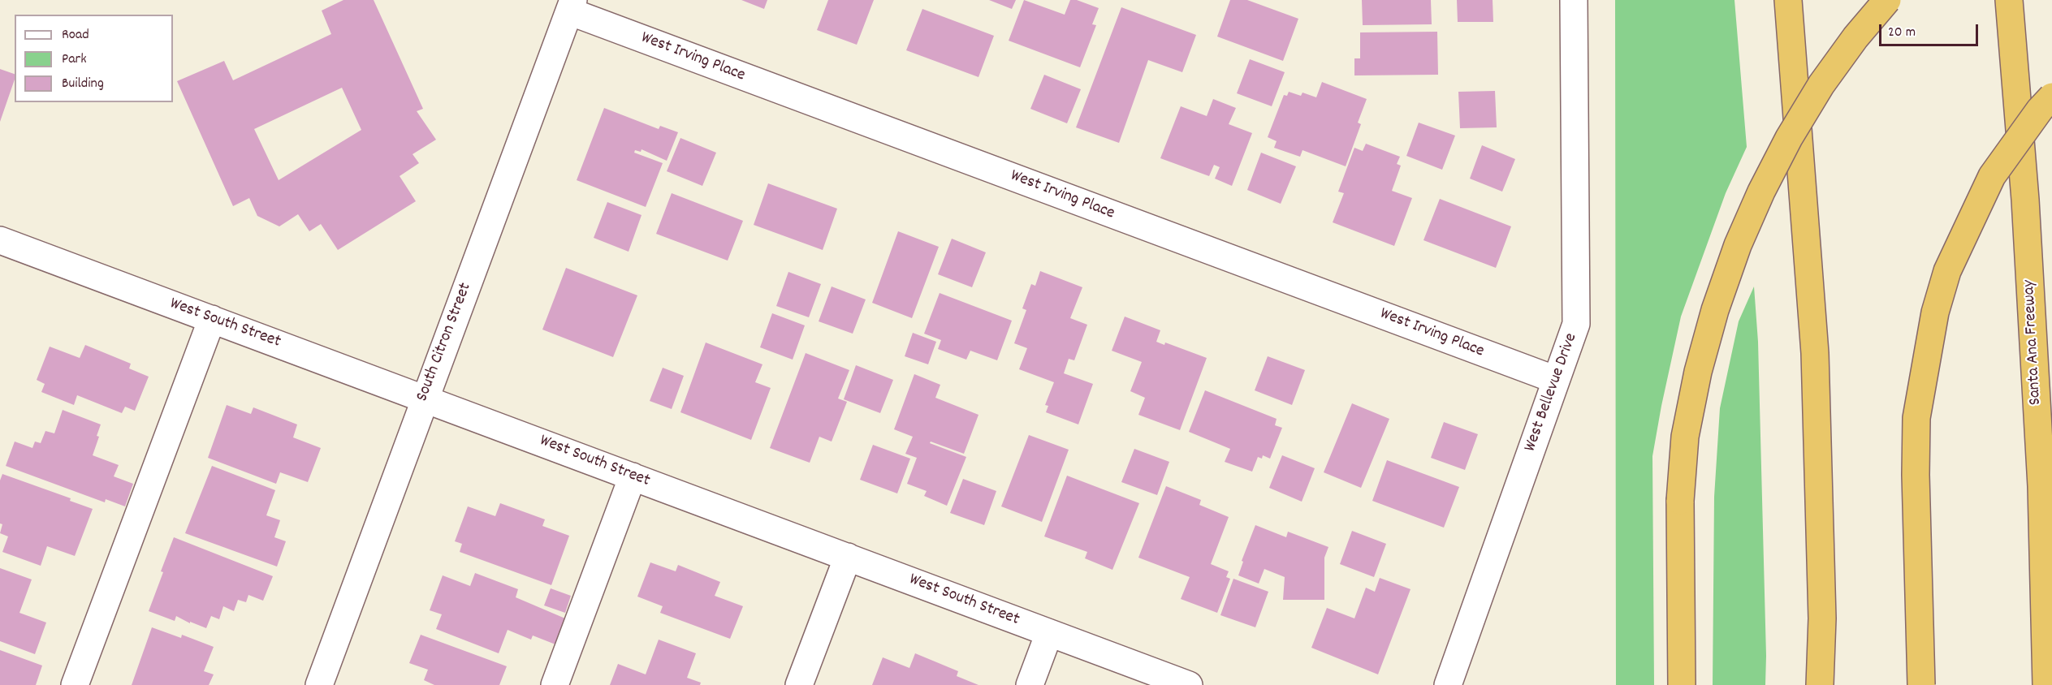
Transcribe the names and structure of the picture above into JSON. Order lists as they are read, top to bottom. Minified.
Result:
{"streets":{"highway":["Santa Ana Freeway"],"street":["West Irving Place","West South Street","South Citron Street","West Bellevue Drive"]},"crossings":[["West Irving Place","South Citron Street"],["West Irving Place","West Bellevue Drive"],["West South Street","South Citron Street"]],"legend":["Road","Park","Building"],"scale_bar":"20 m"}
